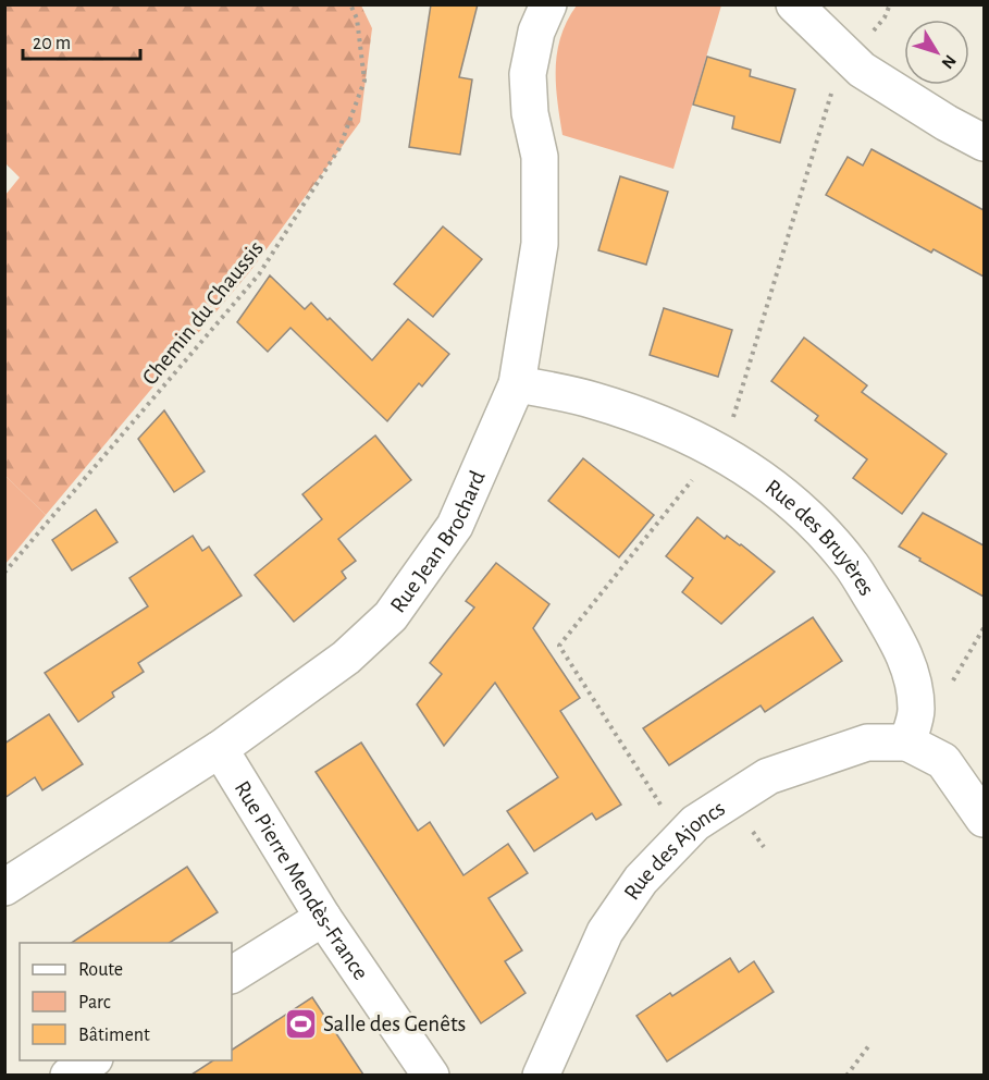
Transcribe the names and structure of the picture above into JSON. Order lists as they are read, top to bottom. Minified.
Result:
{"streets":{"street":["Rue des Bruyères","Rue Jean Brochard","Rue des Ajoncs","Rue Pierre Mendès-France"],"path":["Chemin du Chaussis"]},"crossings":[["Rue des Bruyères","Rue Jean Brochard"],["Rue des Bruyères","Rue des Ajoncs"],["Rue Jean Brochard","Rue Pierre Mendès-France"]],"places":{"sports":["Salle des Genêts"]},"legend":["Route","Parc","Bâtiment"],"scale_bar":"20 m","north":"bottom right"}
